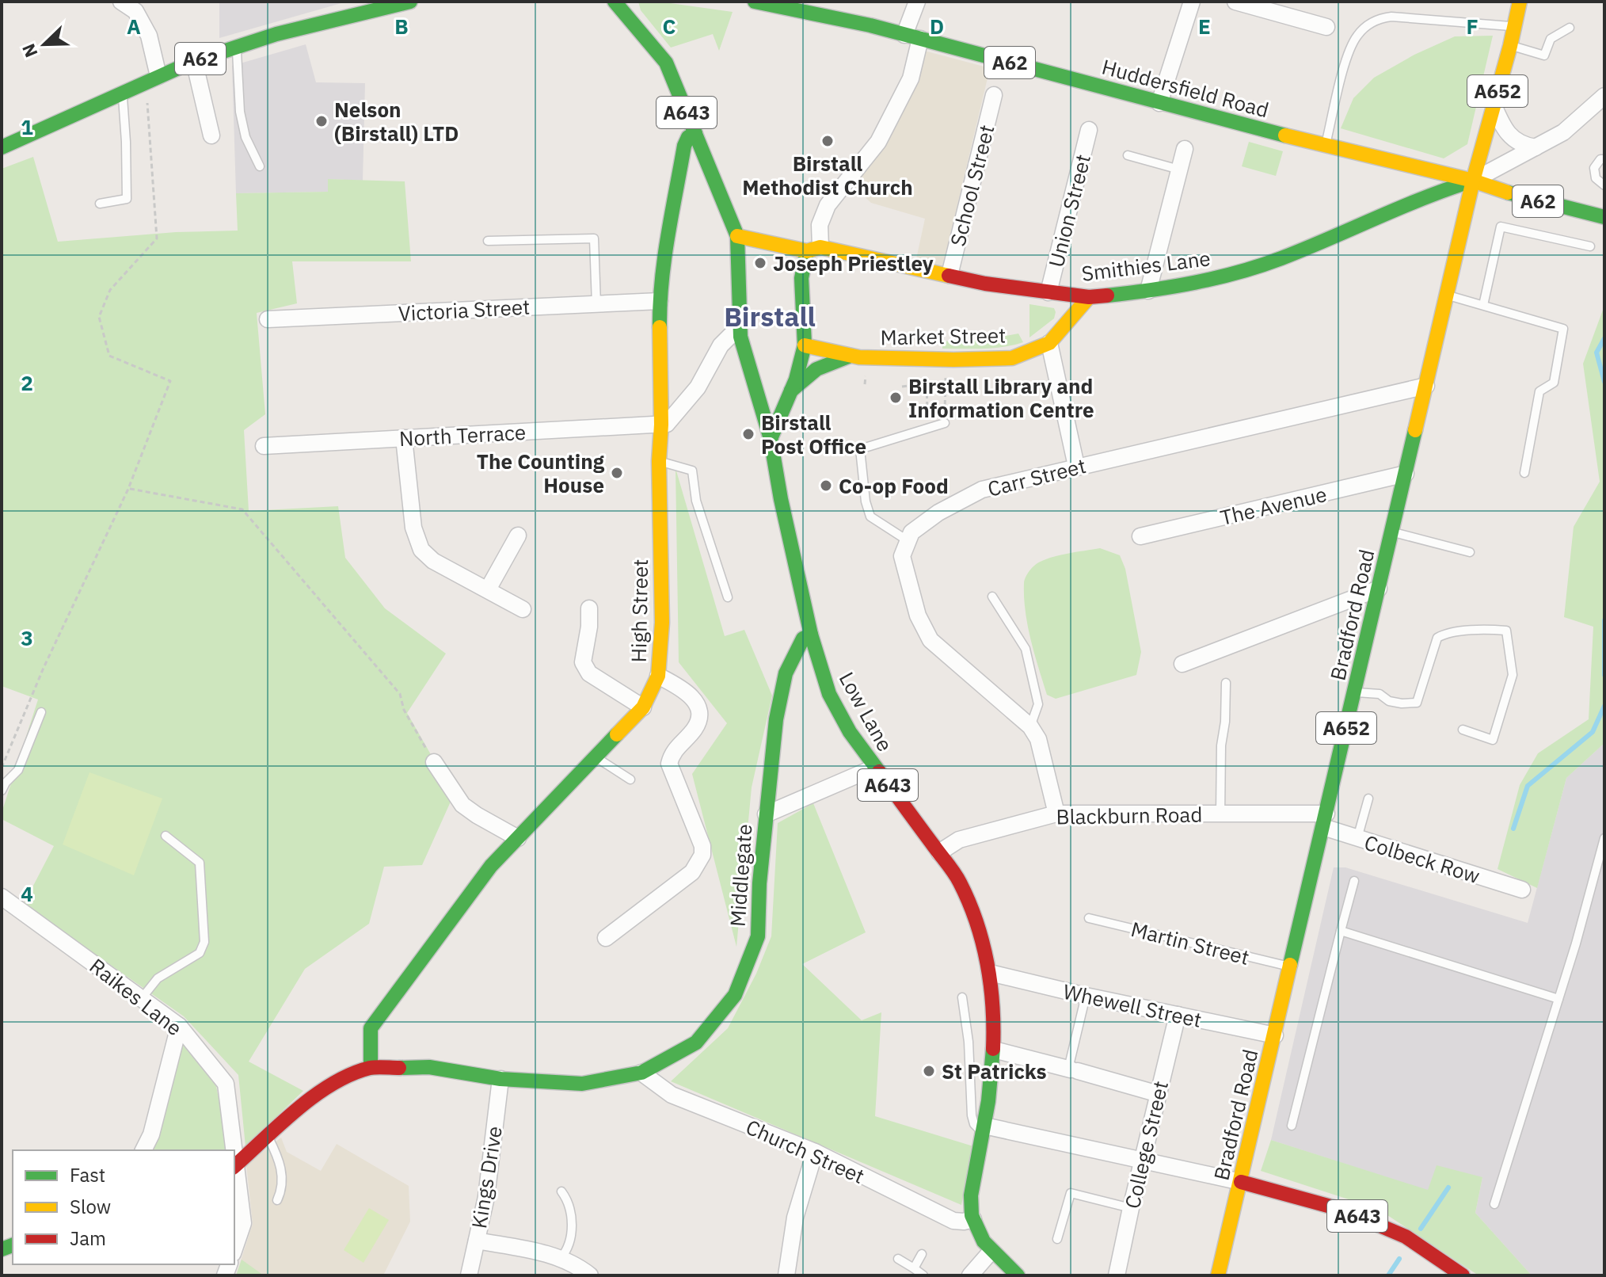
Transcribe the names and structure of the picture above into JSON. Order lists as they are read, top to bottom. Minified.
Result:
{"streets":{"main road":["A62","Huddersfield Road","A652","A643","Smithies Lane","Market Street","High Street","Bradford Road","Low Lane","Middlegate"],"street":["School Street","Union Street","Victoria Street","North Terrace","Carr Street","The Avenue","Blackburn Road","Colbeck Row","Raikes Lane","Whewell Street","College Street","Church Street","Kings Drive"],"lane":["Martin Street"]},"crossings":[["Huddersfield Road","Smithies Lane"],["Huddersfield Road","Bradford Road"],["A643","Smithies Lane"],["A643","High Street"],["A643","Bradford Road"],["A643","Low Lane"],["School Street","Smithies Lane"],["Union Street","Smithies Lane"],["Smithies Lane","Market Street"],["Smithies Lane","Bradford Road"],["Smithies Lane","Low Lane"],["Victoria Street","High Street"],["North Terrace","High Street"],["Carr Street","Bradford Road"],["The Avenue","Bradford Road"],["High Street","Middlegate"],["Bradford Road","Blackburn Road"],["Bradford Road","Colbeck Row"],["Bradford Road","Martin Street"],["Bradford Road","Whewell Street"],["Low Lane","Blackburn Road"],["Low Lane","Middlegate"],["Low Lane","Whewell Street"],["Low Lane","Church Street"],["Blackburn Road","Colbeck Row"],["Middlegate","Church Street"],["Middlegate","Kings Drive"],["Whewell Street","College Street"]],"districts":["Birstall"],"places":["Nelson (Birstall) LTD","Birstall Methodist Church","Joseph Priestley","Birstall Library and Information Centre","Birstall Post Office","The Counting House","Co-op Food","St Patricks"],"legend":["Fast","Slow","Jam"],"north":"bottom left","grid":{"columns":["A","B","C","D","E","F"],"rows":["1","2","3","4"]}}
